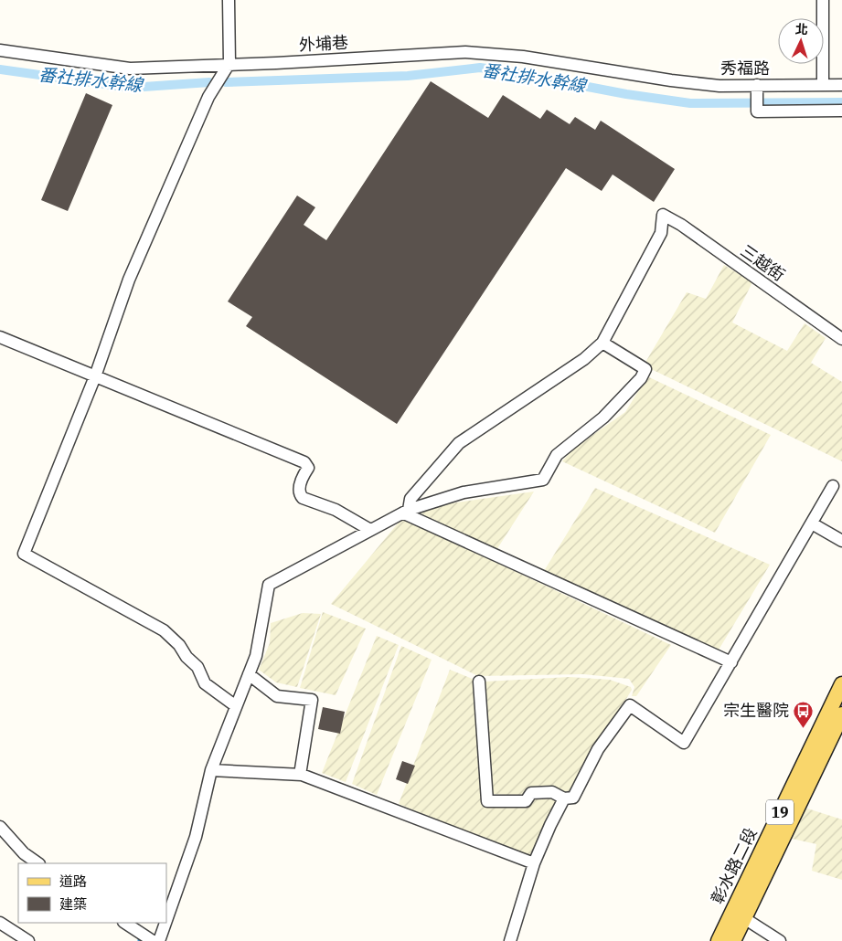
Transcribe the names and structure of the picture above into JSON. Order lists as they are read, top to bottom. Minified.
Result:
{"streets":{"main road":["19","彰水路二段"],"street":["外埔巷","秀福路","三越街"]},"crossings":[["外埔巷","秀福路"]],"water":["番社排水幹線"],"places":{"bus stop":["宗生醫院"]},"legend":["道路","建築"],"north":"top"}
